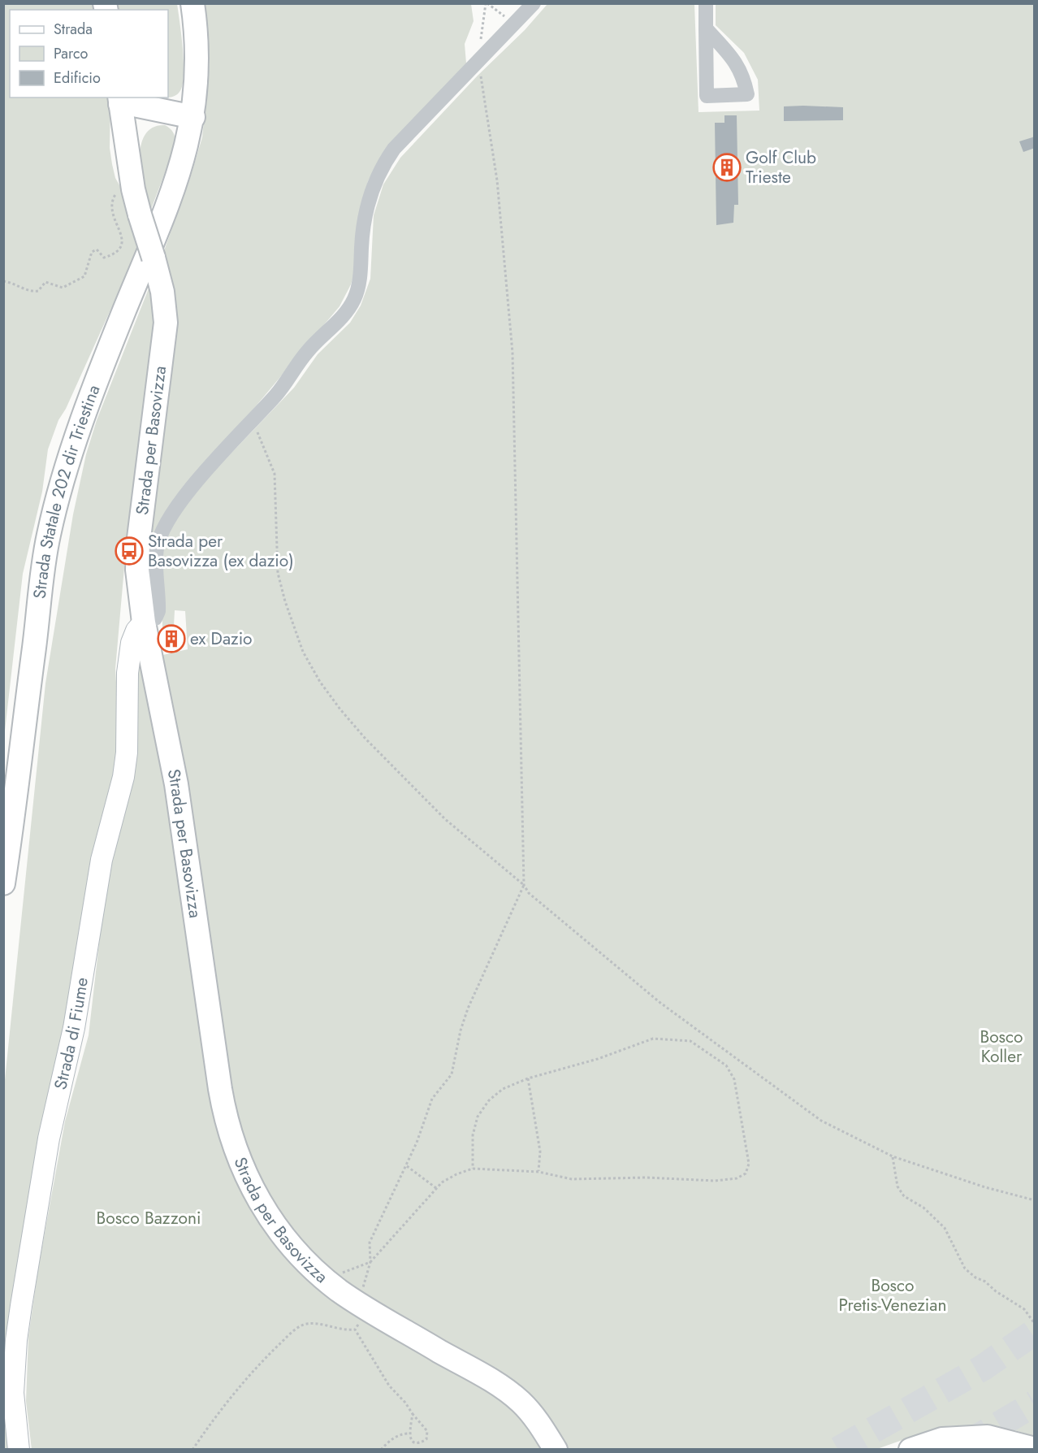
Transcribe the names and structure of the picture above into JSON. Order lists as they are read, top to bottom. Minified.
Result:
{"streets":{"main road":["Strada per Basovizza","Strada Statale 202 dir Triestina"],"street":["Strada di Fiume"]},"crossings":[["Strada per Basovizza","Strada di Fiume"]],"parks":["Bosco Koller","Bosco Bazzoni","Bosco Pretis-Venezian"],"places":{"building":["Golf Club Trieste","ex Dazio"],"bus stop":["Strada per Basovizza (ex dazio)"]},"legend":["Strada","Parco","Edificio"]}
